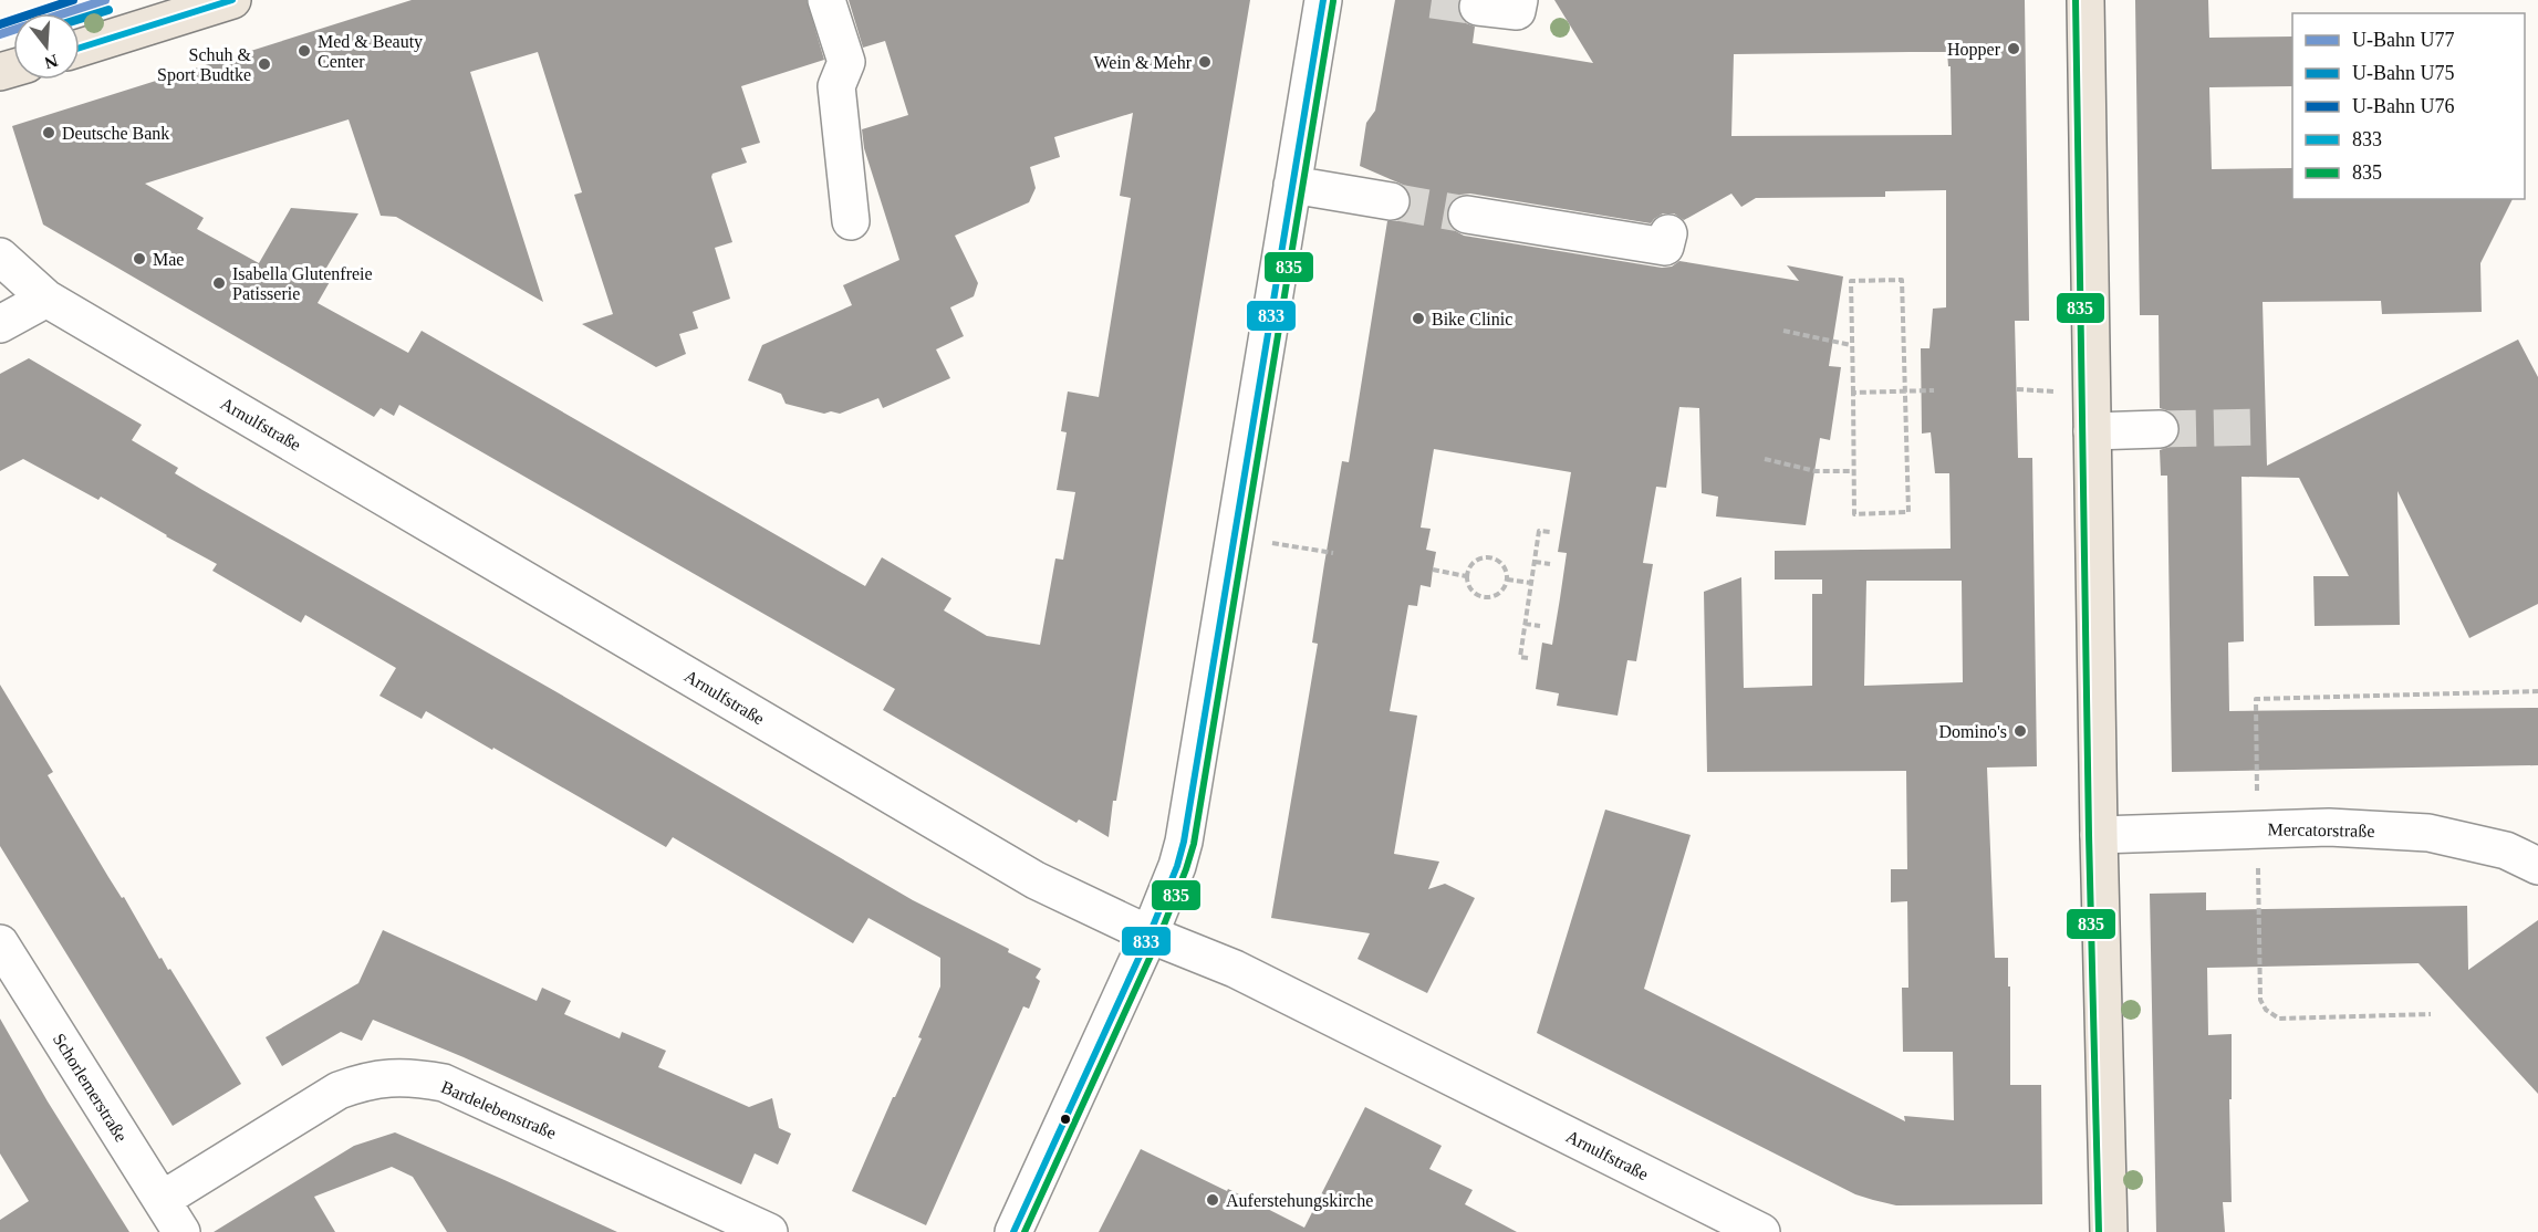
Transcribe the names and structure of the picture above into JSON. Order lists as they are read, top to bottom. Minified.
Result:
{"streets":{"street":["Arnulfstraße","Mercatorstraße","Schorlemerstraße","Bardelebenstraße"]},"crossings":[["Schorlemerstraße","Bardelebenstraße"]],"places":["Hopper","Med & Beauty Center","Wein & Mehr","Schuh & Sport Budtke","Deutsche Bank","Mae","Isabella Glutenfreie Patisserie","Bike Clinic","Domino's","Auferstehungskirche"],"lines":["metro line U77","metro line U76","transit line 833","transit line 835","metro line U75"],"legend":["U-Bahn U77","U-Bahn U75","U-Bahn U76","833","835"],"north":"bottom"}
